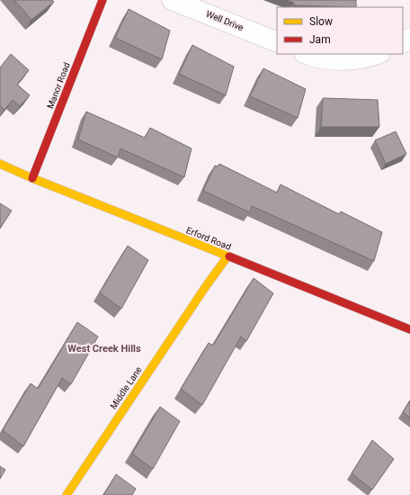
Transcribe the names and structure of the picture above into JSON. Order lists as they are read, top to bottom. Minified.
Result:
{"streets":{"street":["Well Drive","Manor Road","Erford Road","Middle Lane"]},"crossings":[["Manor Road","Erford Road"],["Erford Road","Middle Lane"]],"districts":["West Creek Hills"],"legend":["Slow","Jam"]}
